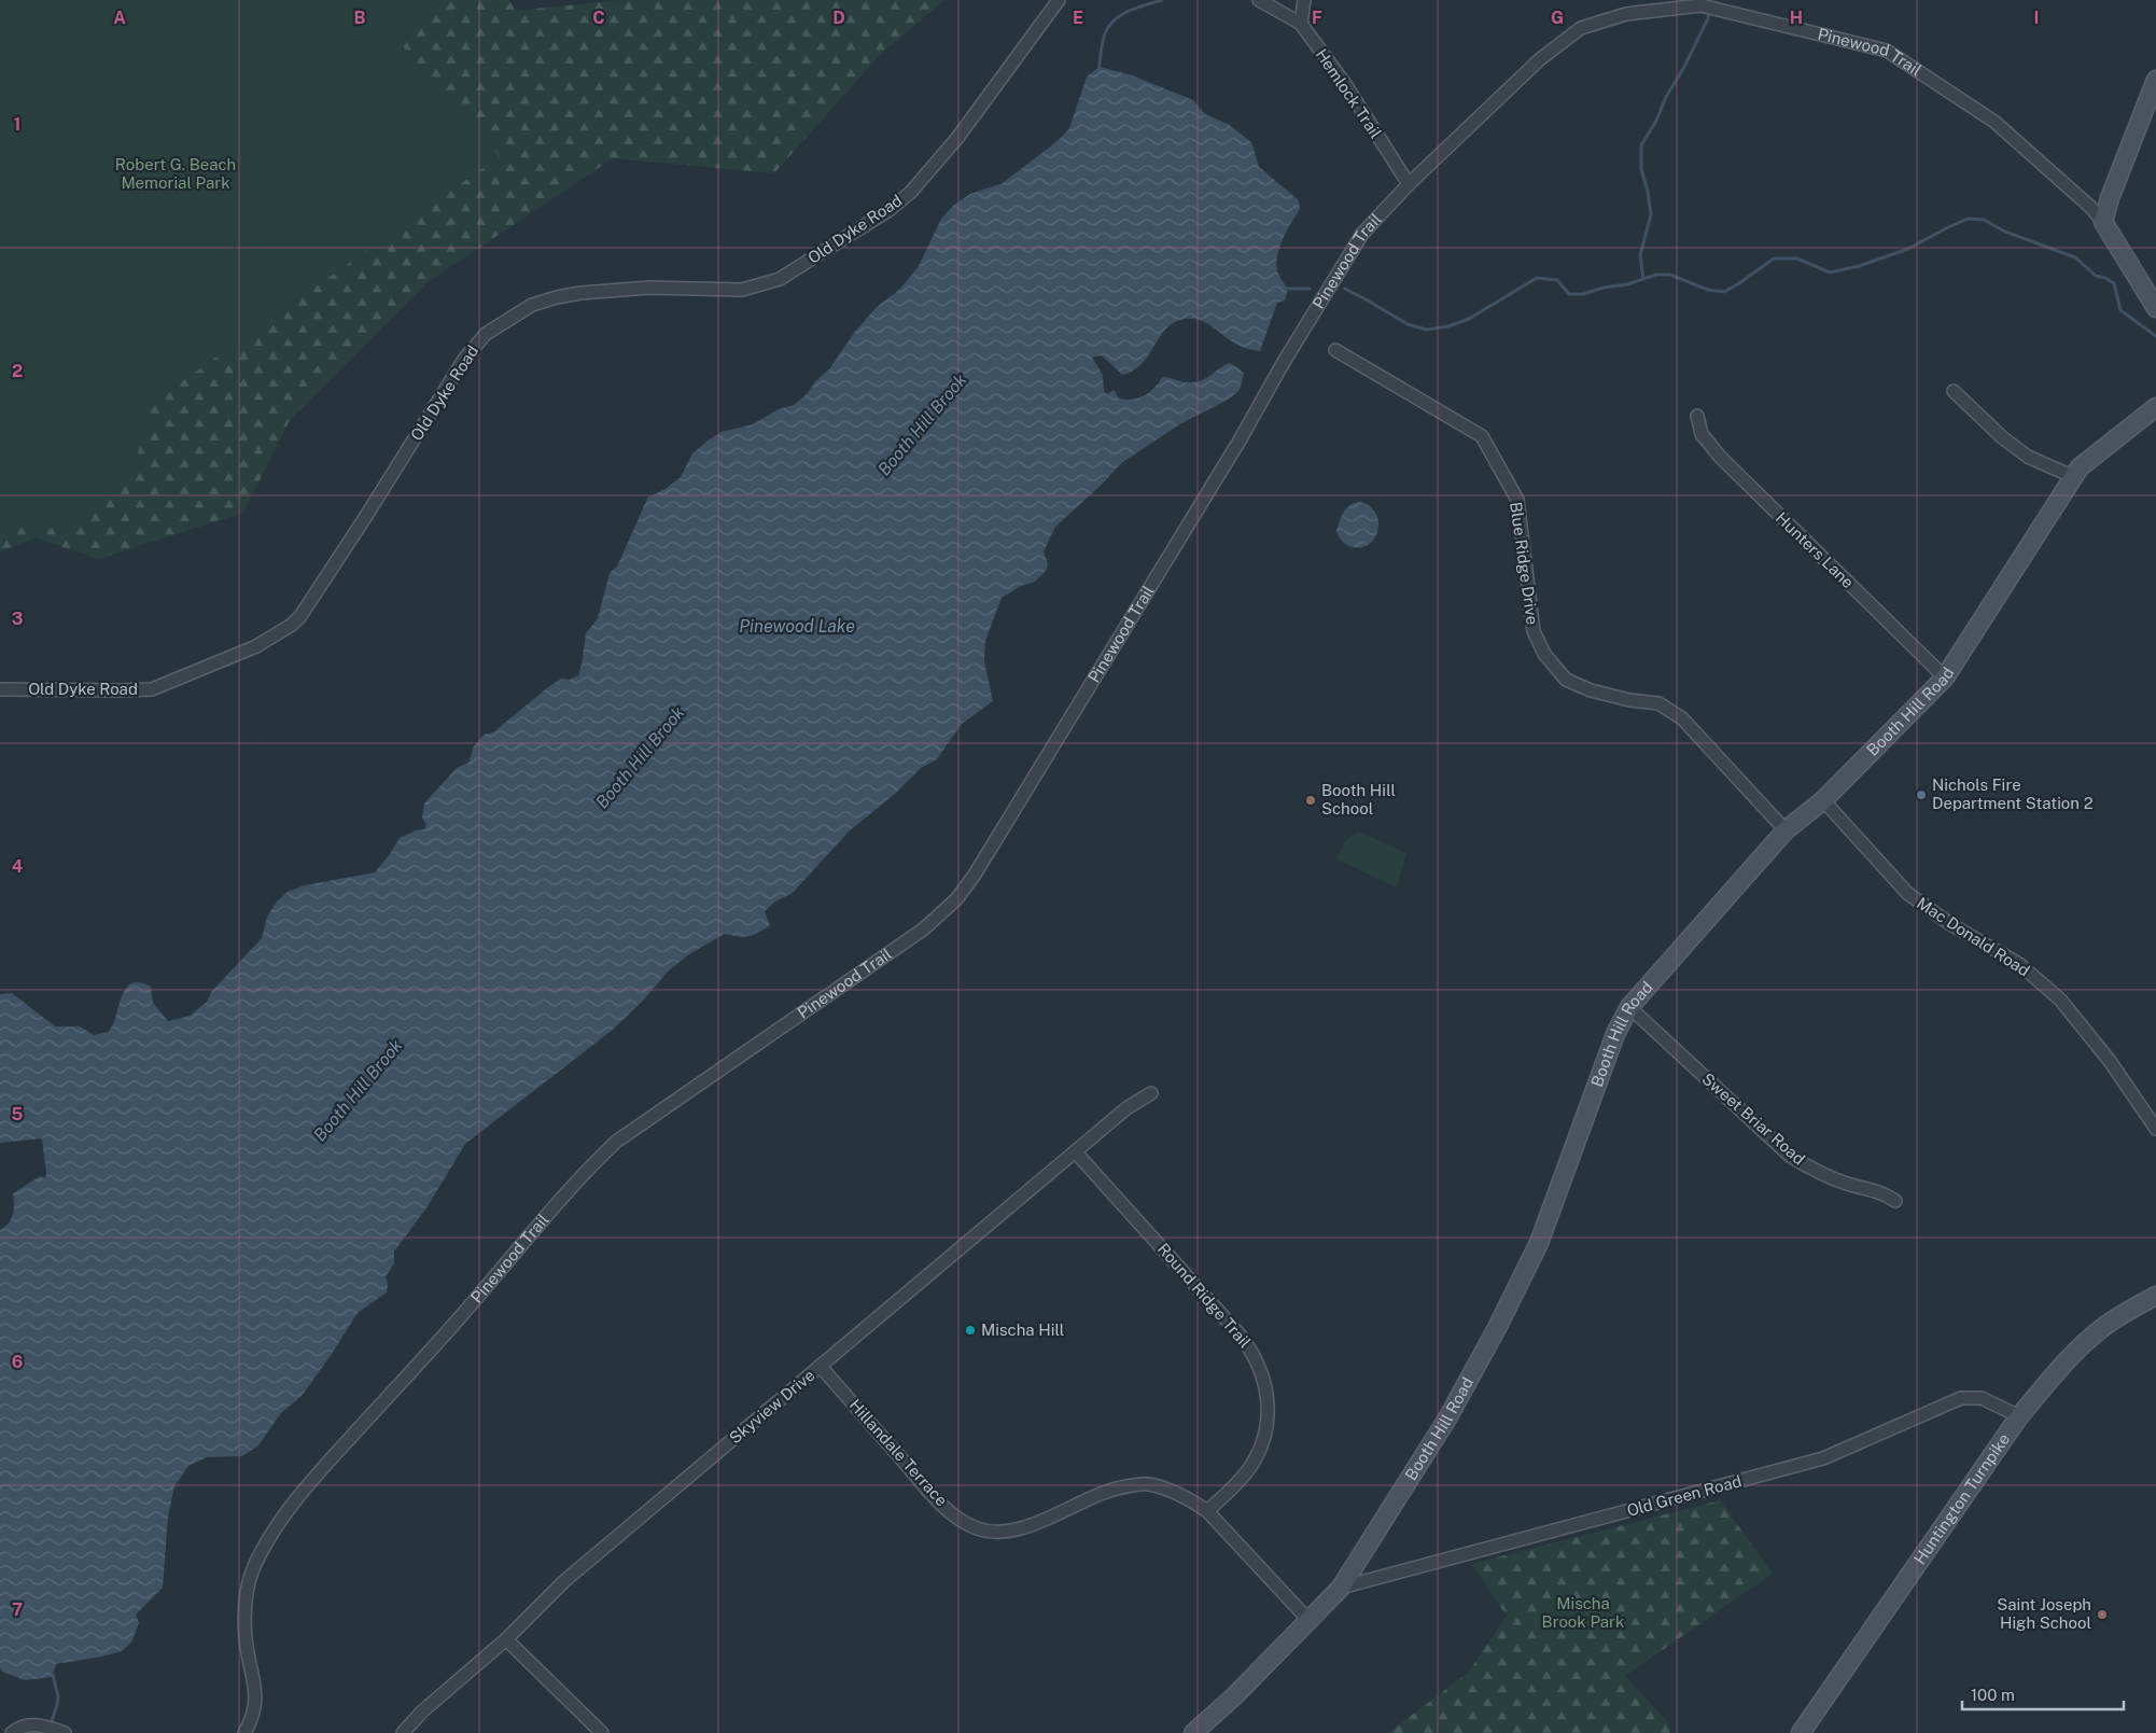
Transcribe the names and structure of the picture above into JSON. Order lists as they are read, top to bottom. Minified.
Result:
{"streets":{"street":["Pinewood Trail","Hemlock Trail","Old Dyke Road","Hunters Lane","Blue Ridge Drive","Booth Hill Road","Mac Donald Road","Sweet Briar Road","Round Ridge Trail","Skyview Drive","Hillandale Terrace","Old Green Road","Huntington Turnpike"]},"crossings":[["Pinewood Trail","Hemlock Trail"],["Hunters Lane","Booth Hill Road"],["Blue Ridge Drive","Booth Hill Road"],["Booth Hill Road","Mac Donald Road"],["Booth Hill Road","Sweet Briar Road"],["Booth Hill Road","Hillandale Terrace"],["Booth Hill Road","Old Green Road"],["Round Ridge Trail","Skyview Drive"],["Round Ridge Trail","Hillandale Terrace"],["Skyview Drive","Hillandale Terrace"],["Old Green Road","Huntington Turnpike"]],"water":["Booth Hill Brook","Pinewood Lake"],"parks":["Robert G. Beach Memorial Park","Mischa Brook Park"],"places":["Nichols Fire Department Station 2","Booth Hill School","Mischa Hill","Saint Joseph High School"],"scale_bar":"100 m","grid":{"columns":["A","B","C","D","E","F","G","H","I"],"rows":["1","2","3","4","5","6","7"]}}
